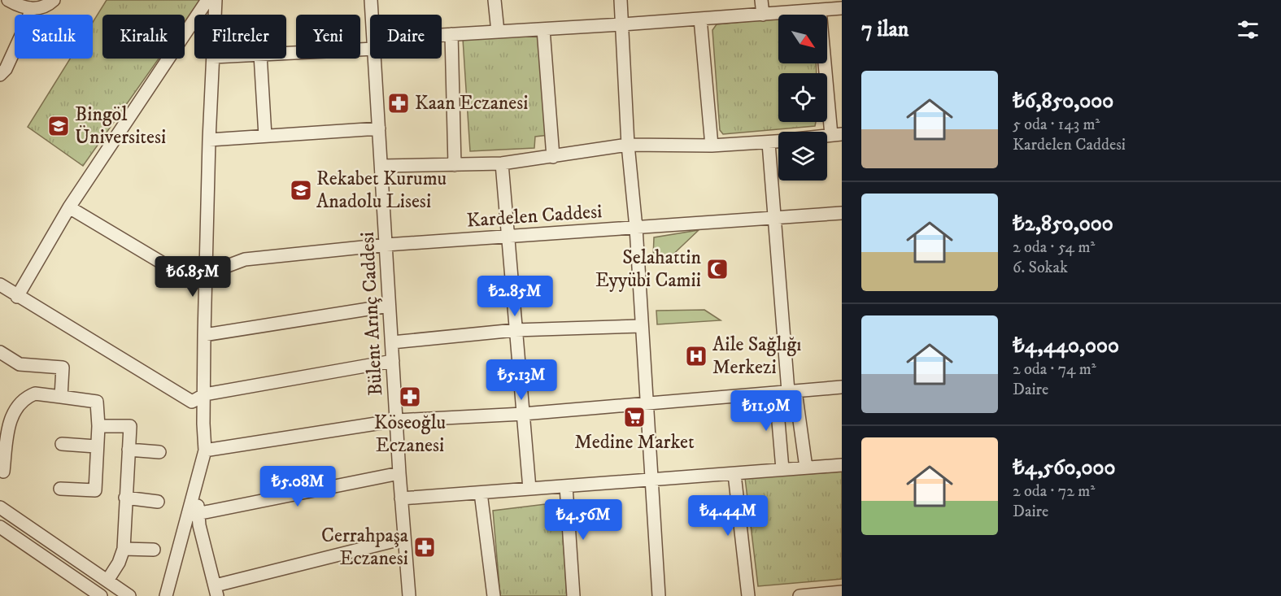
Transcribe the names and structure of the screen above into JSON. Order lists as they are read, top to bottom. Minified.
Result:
{"streets":{"street":["Kardelen Caddesi","Bülent Arınç Caddesi"]},"crossings":[["Kardelen Caddesi","Bülent Arınç Caddesi"]],"places":{"pharmacy":["Kaan Eczanesi","Köseoğlu Eczanesi","Cerrahpaşa Eczanesi"],"school or university":["Bingöl Üniversitesi","Rekabet Kurumu Anadolu Lisesi"],"mosque":["Selahattin Eyyübi Camii"],"hospital":["Aile Sağlığı Merkezi"],"supermarket":["Medine Market"]},"north":"bottom right","page":{"heading":"7 ilan","chip":["Satılık","Kiralık","Filtreler","Yeni","Daire"],"list":[{"name":"₺6,850,000","note":"5 oda · 143 m² · Kardelen Caddesi"},{"name":"₺2,850,000","note":"2 oda · 54 m² · 6. Sokak"},{"name":"₺4,440,000","note":"2 oda · 74 m² · Daire"},{"name":"₺4,560,000","note":"2 oda · 72 m² · Daire"}],"price":["₺6.85M","₺2.85M","₺5.13M","₺11.9M","₺5.08M","₺4.44M","₺4.56M"]}}
